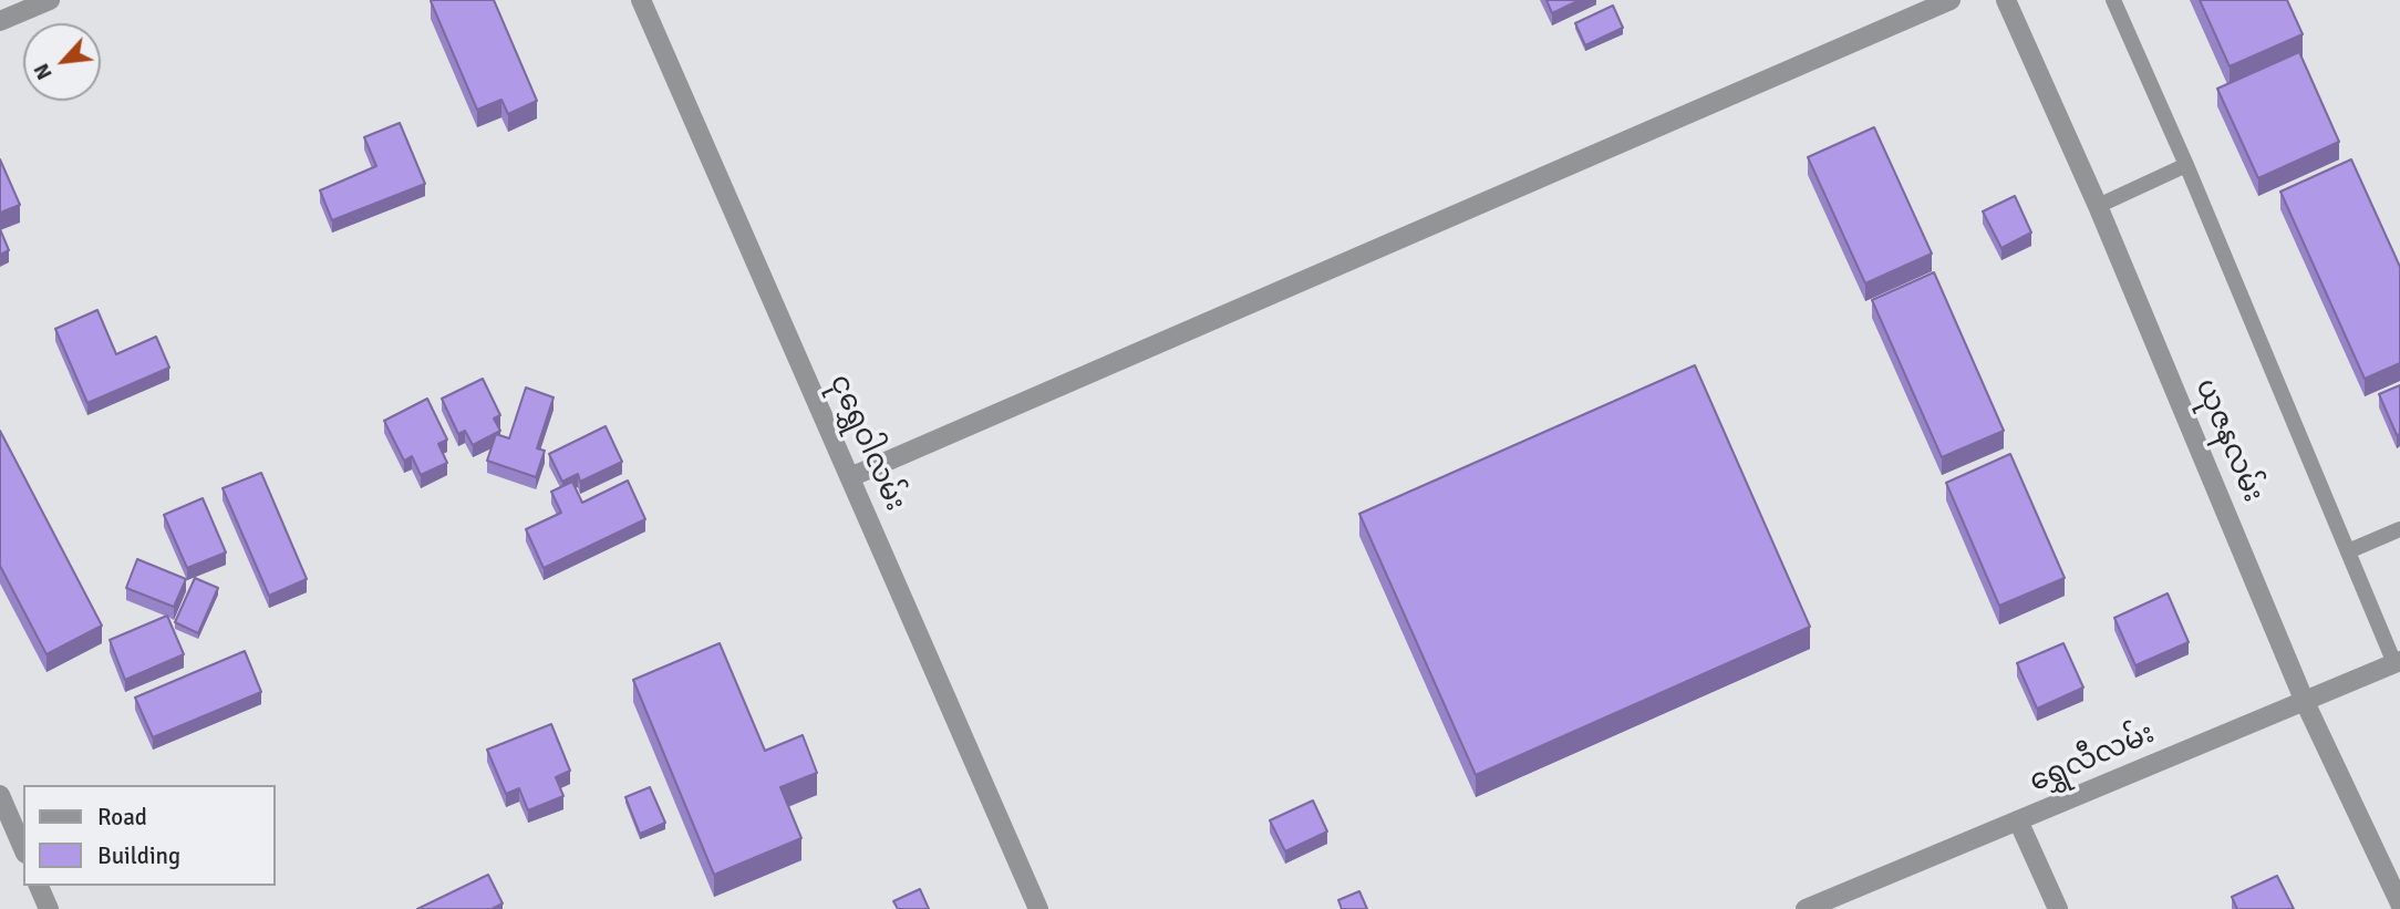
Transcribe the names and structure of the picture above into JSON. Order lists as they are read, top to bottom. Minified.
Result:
{"streets":{"street":["ယုဇနလမ်း","ငုရွှေဝါလမ်း","ရွှေလီလမ်း"]},"crossings":[["ယုဇနလမ်း","ရွှေလီလမ်း"]],"legend":["Road","Building"],"north":"bottom left"}
